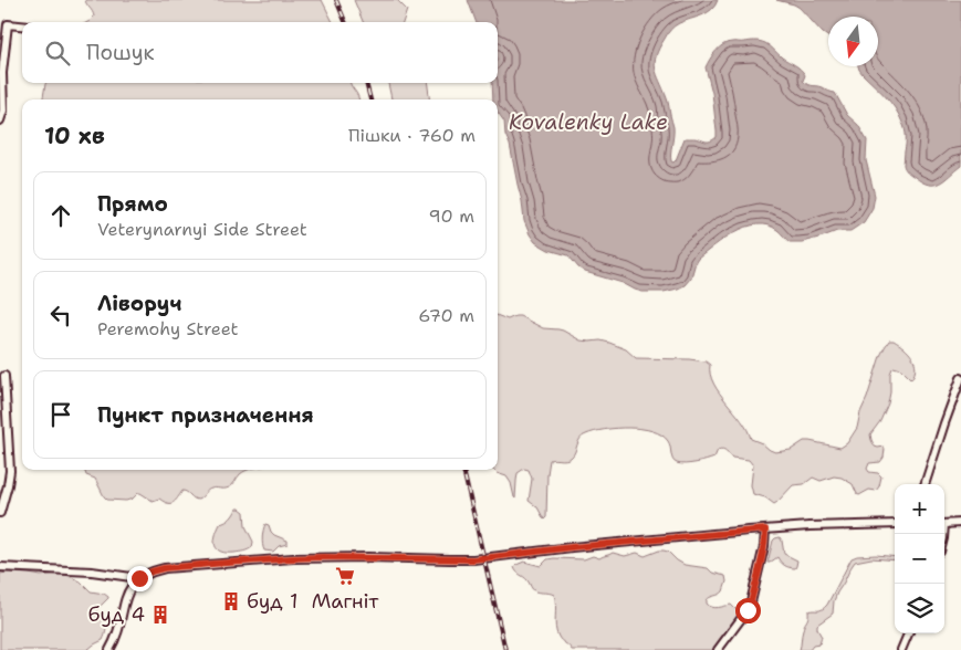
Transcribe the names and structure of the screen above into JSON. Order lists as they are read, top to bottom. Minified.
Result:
{"water":["Kovalenky Lake"],"places":{"supermarket":["Магніт"],"building":["буд 1","буд 4"]},"north":"bottom","page":{"search":"Пошук","heading":["10 хв","Пішки · 760 m"],"list":[["Прямо","Veterynarnyi Side Street","90 m"],["Ліворуч","Peremohy Street","670 m"],"Пункт призначення"],"map_buttons":["+","−"]}}
